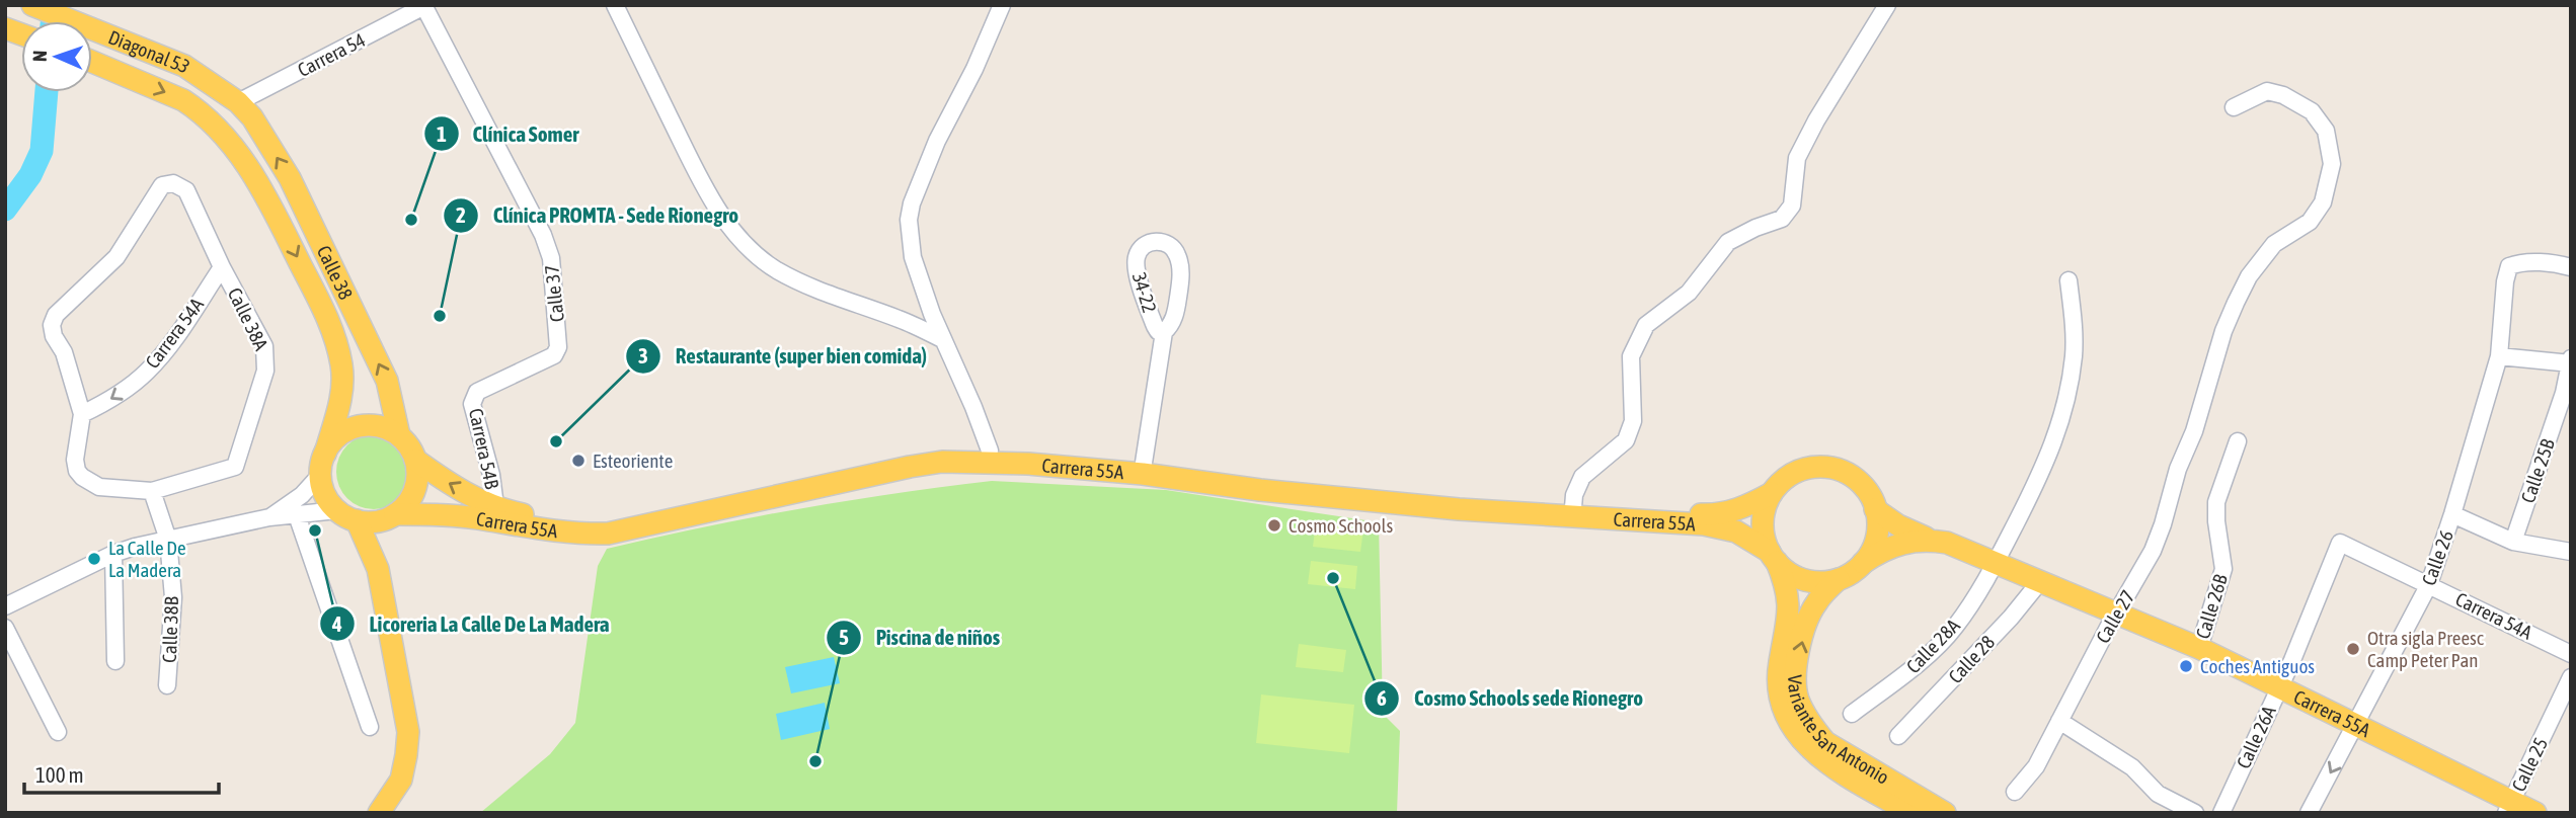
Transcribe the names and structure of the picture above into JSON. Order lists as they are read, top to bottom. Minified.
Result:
{"streets":{"main road":["Diagonal 53","Calle 38","Carrera 55A","Variante San Antonio"],"street":["Carrera 54","34-22","Calle 37","Calle 38A","Carrera 54A","Carrera 54B","Calle 25B","Calle 26","Calle 26B","Calle 27","Calle 38B","Calle 28A","Calle 28","Calle 26A","Calle 25"]},"crossings":[["Diagonal 53","Carrera 54"],["Diagonal 53","Calle 38"],["Carrera 54","Calle 38"],["Carrera 54","Calle 37"],["Calle 38","Carrera 55A"],["34-22","Carrera 55A"],["Calle 37","Carrera 54B"],["Calle 38A","Carrera 54A"],["Calle 38A","Calle 38B"],["Carrera 54A","Calle 26"],["Carrera 54A","Calle 26A"],["Carrera 54B","Carrera 55A"],["Carrera 55A","Calle 26"],["Carrera 55A","Calle 26B"],["Carrera 55A","Calle 27"],["Carrera 55A","Calle 28A"],["Carrera 55A","Calle 28"],["Carrera 55A","Variante San Antonio"],["Carrera 55A","Calle 26A"],["Carrera 55A","Calle 25"]],"one_way":["Carrera 54A"],"places":["Clínica Somer","Clínica PROMTA - Sede Rionegro","Restaurante (super bien comida)","Esteoriente","Cosmo Schools","Licoreria La Calle De La Madera","La Calle De La Madera","Cosmo Schools sede Rionegro","Otra sigla Preesc Camp Peter Pan","Coches Antiguos","Piscina de niños"],"scale_bar":"100 m","north":"left"}
